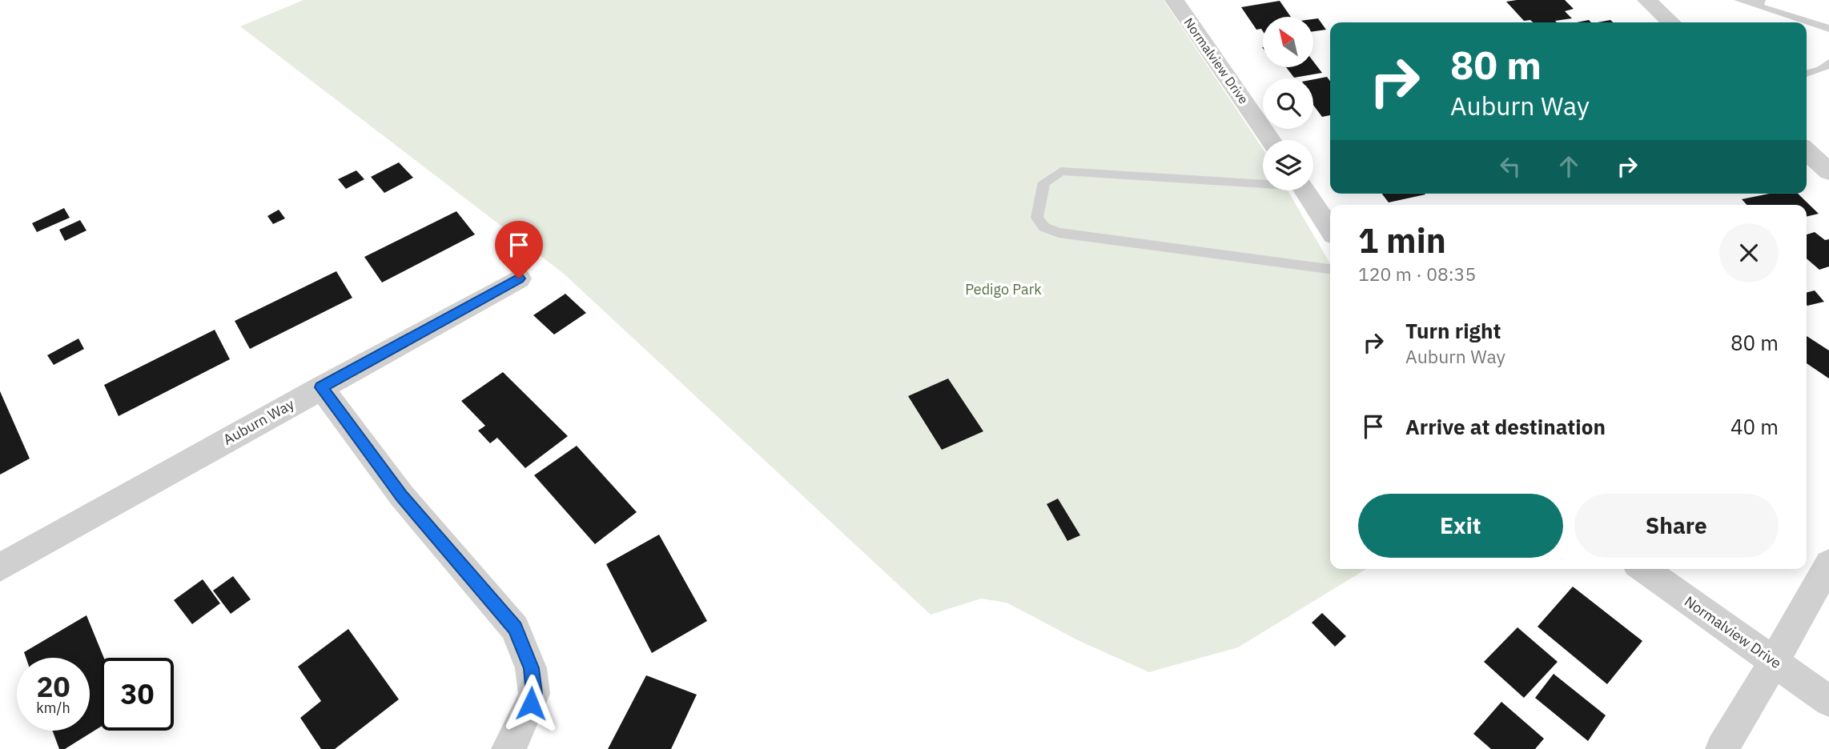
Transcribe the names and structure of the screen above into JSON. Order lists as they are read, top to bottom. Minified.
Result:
{"streets":{"street":["Normalview Drive","Auburn Way"]},"parks":["Pedigo Park"],"north":"top left","page":{"turn":["80 m","Auburn Way"],"heading":["1 min","120 m · 08:35"],"list":[{"name":"Turn right","note":"Auburn Way","value":"80 m"},{"name":"Arrive at destination","value":"40 m"}],"buttons":["Exit","Share"],"speed":"20 km/h","limit":"30"}}
